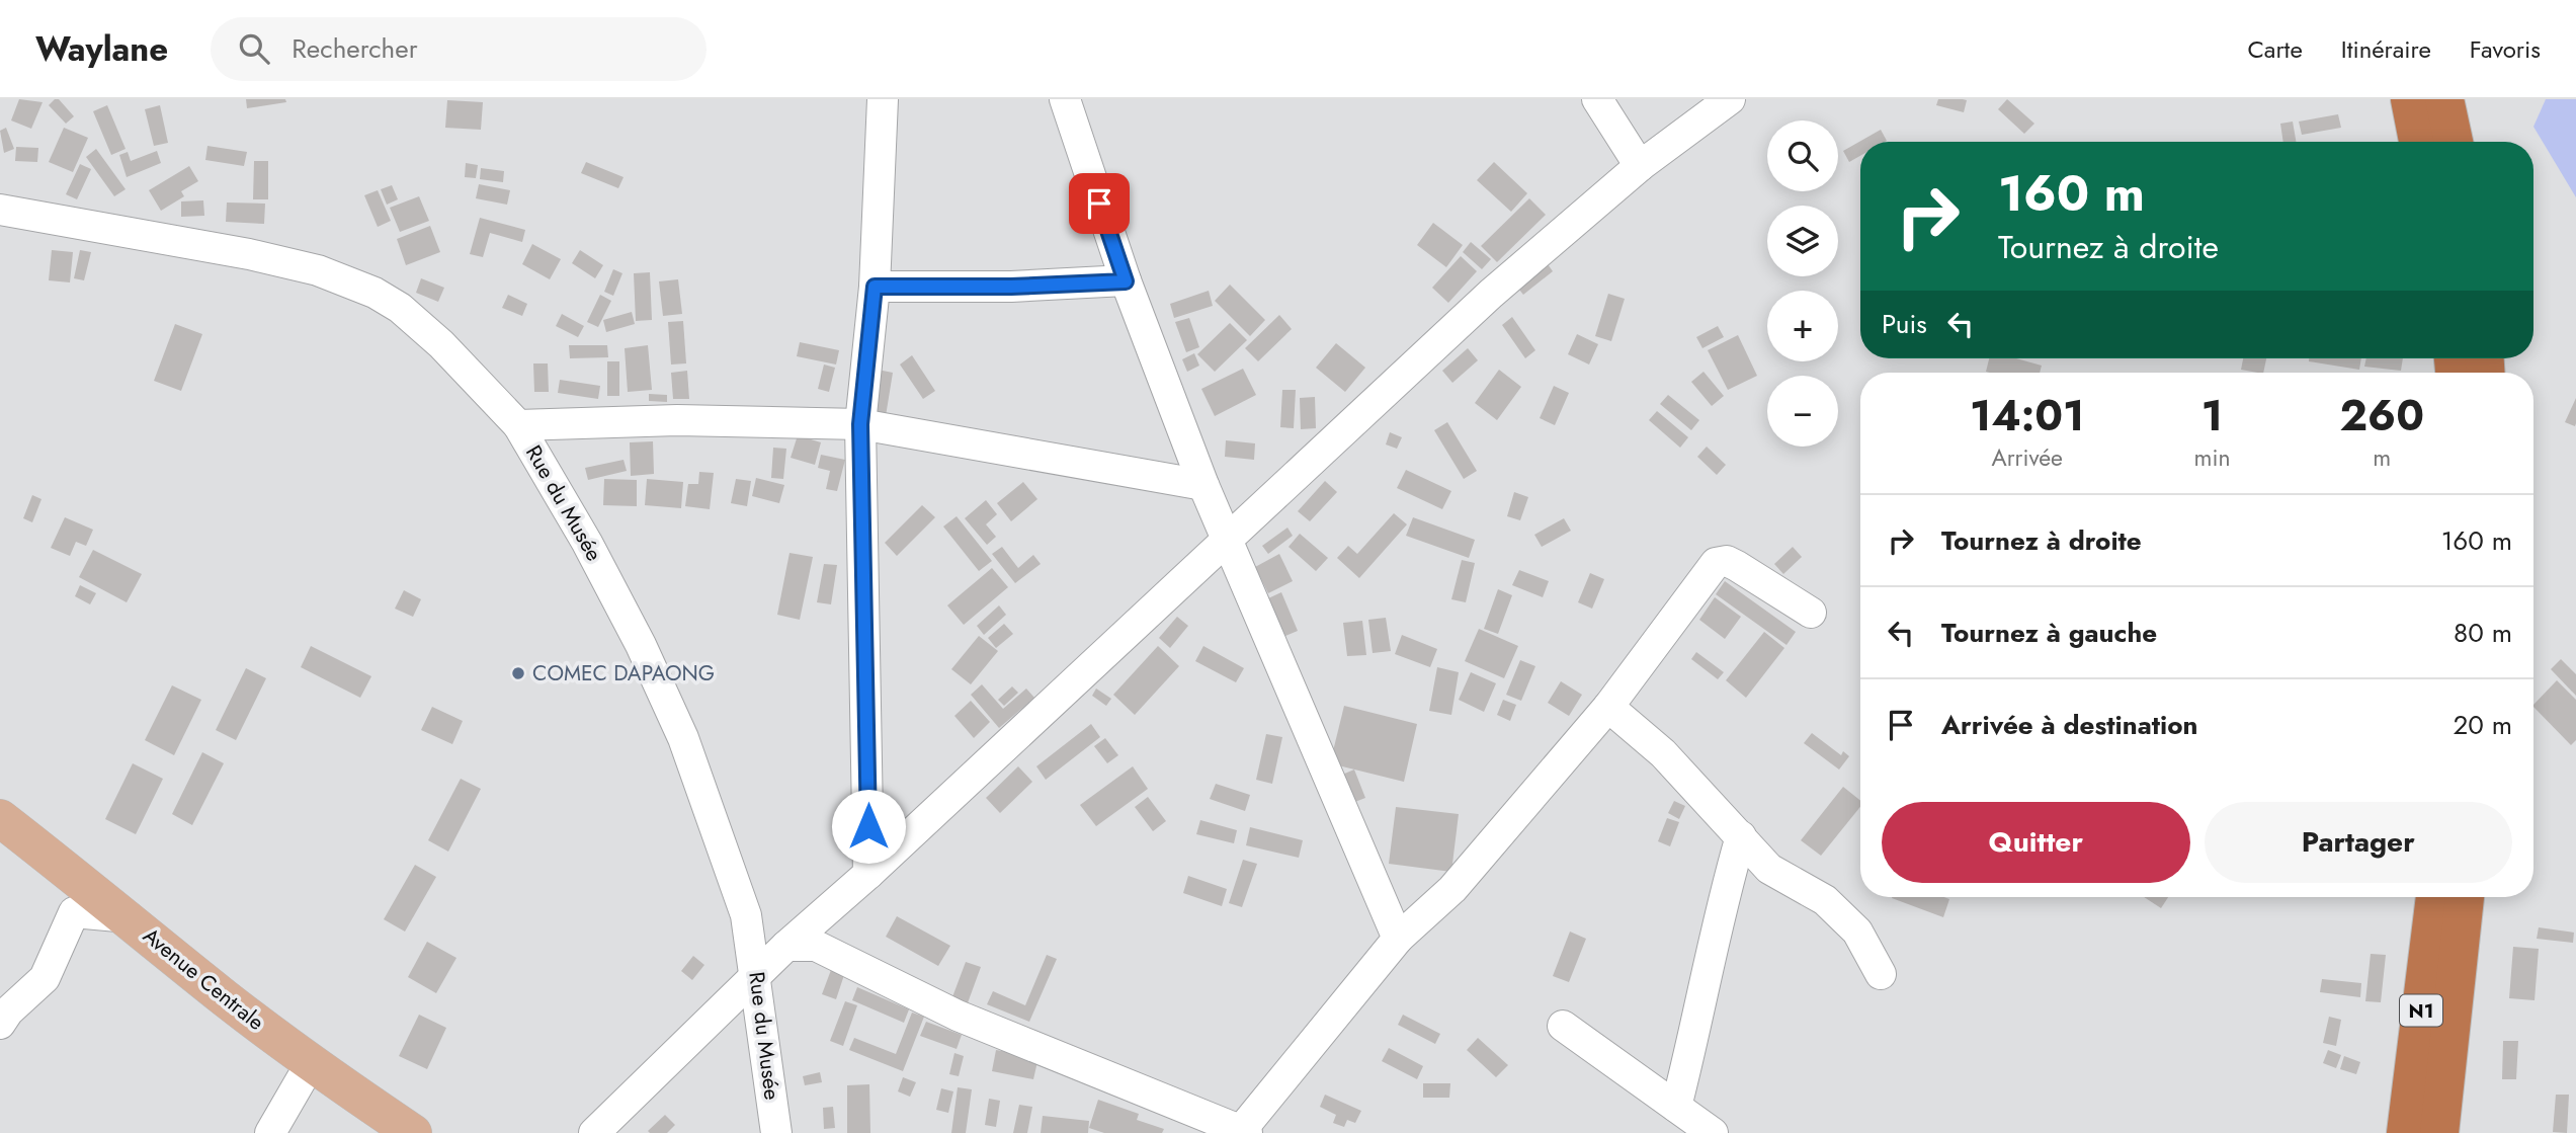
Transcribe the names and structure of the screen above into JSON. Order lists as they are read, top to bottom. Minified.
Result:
{"streets":{"highway":["N1"],"main road":["Avenue Centrale"],"street":["Rue du Musée"]},"places":["COMEC DAPAONG"],"page":{"header":"Waylane","search":"Rechercher","nav":["Carte","Itinéraire","Favoris"],"map_buttons":["+","−"],"turn":["160 m","Tournez à droite"],"then":"Puis","eta":["14:01","Arrivée","1","min","260","m"],"list":[{"name":"Tournez à droite","value":"160 m"},{"name":"Tournez à gauche","value":"80 m"},{"name":"Arrivée à destination","value":"20 m"}],"buttons":["Quitter","Partager"]}}
